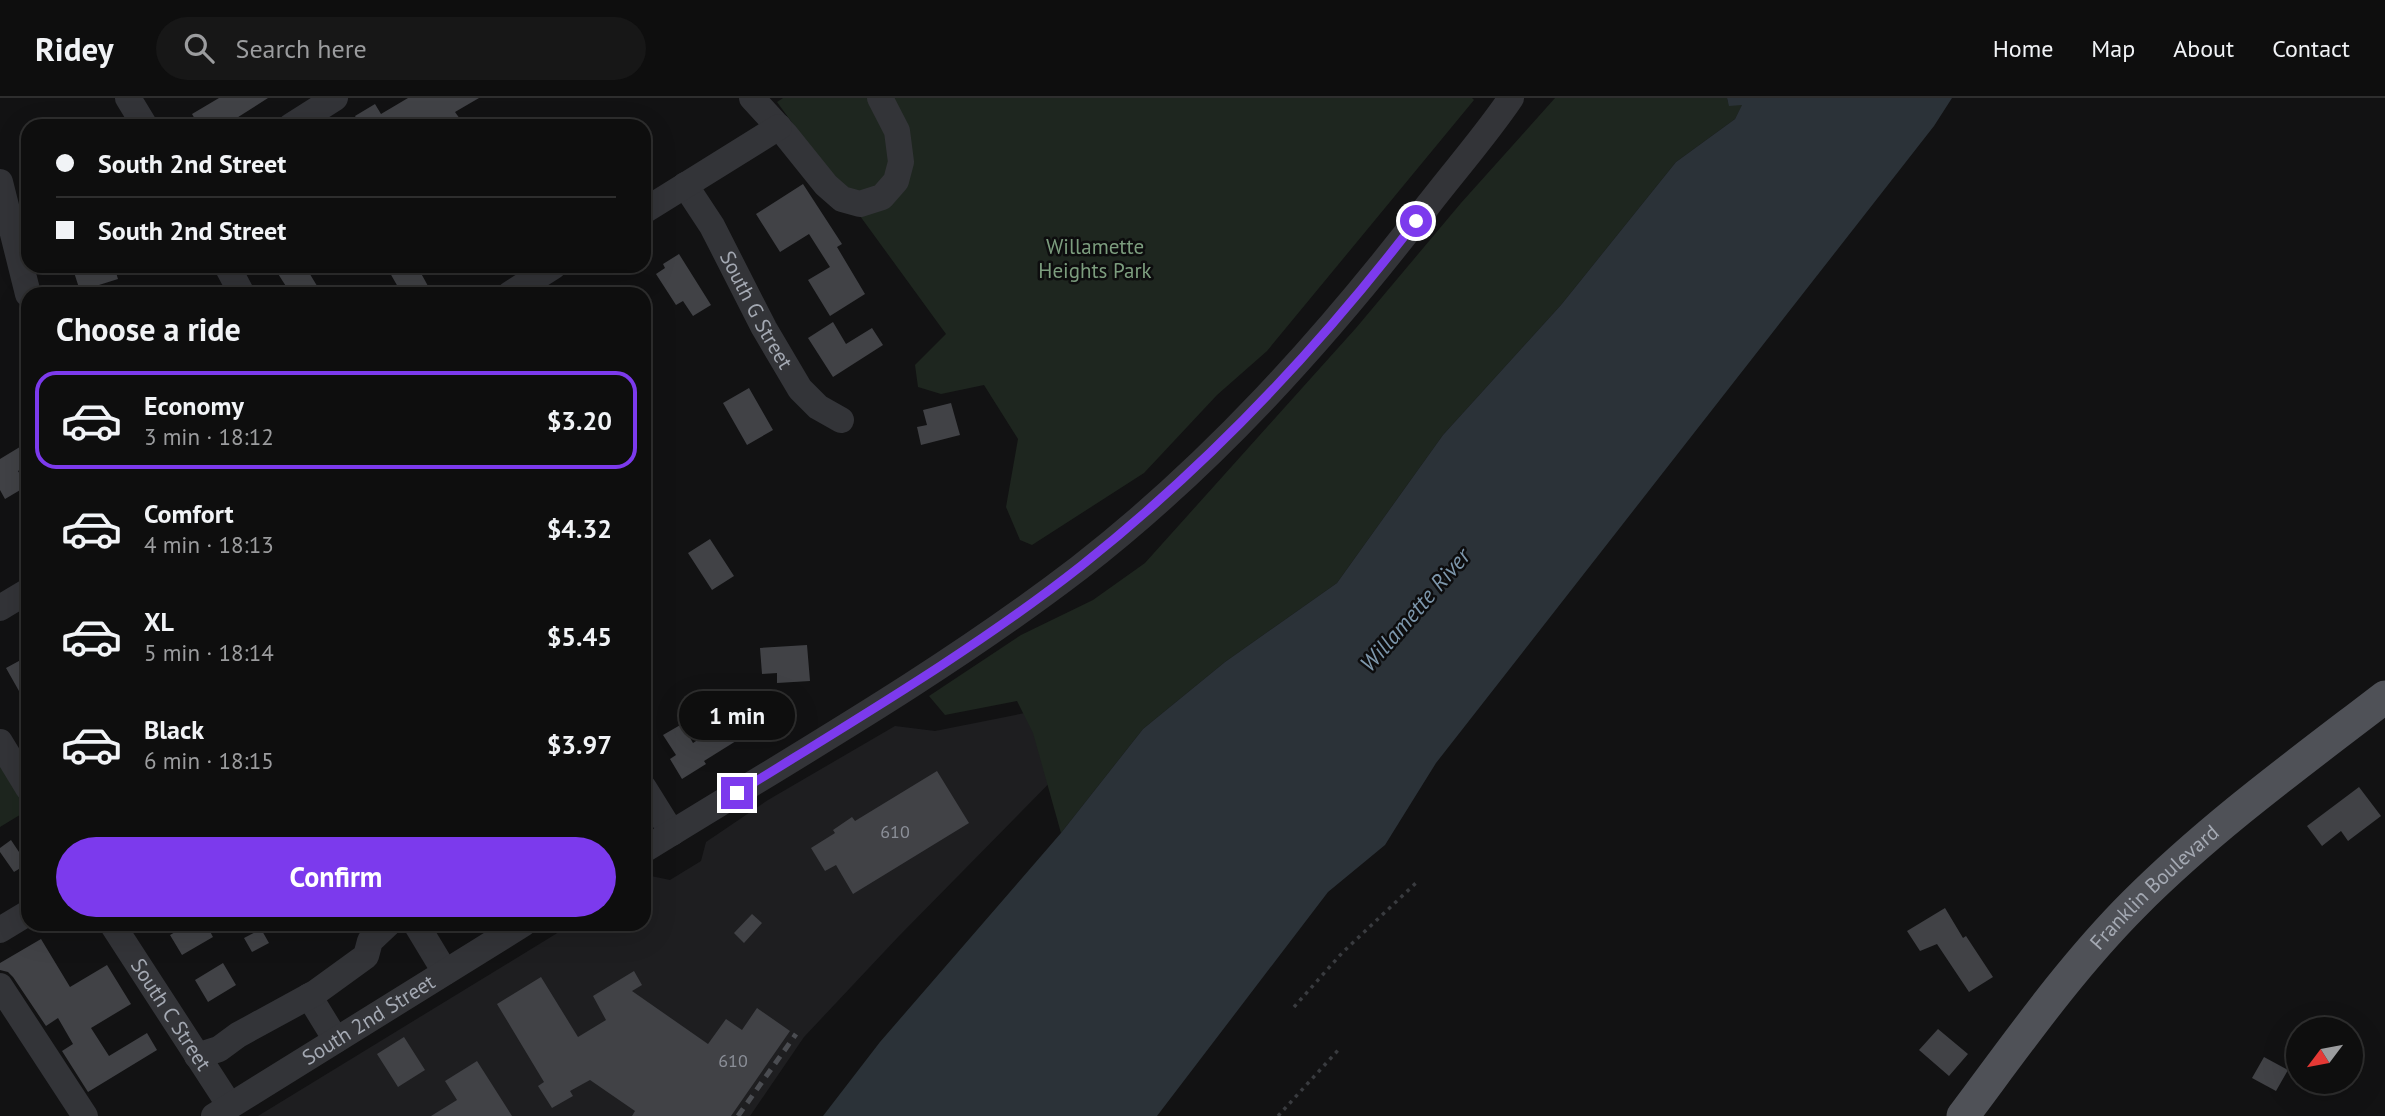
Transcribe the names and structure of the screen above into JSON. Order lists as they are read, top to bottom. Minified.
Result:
{"streets":{"main road":["Franklin Boulevard"],"street":["South G Street","South C Street","South 2nd Street"]},"crossings":[["South C Street","South 2nd Street"]],"water":["Willamette River"],"parks":["Willamette Heights Park"],"house_numbers":["610","610"],"north":"bottom left","page":{"header":"Ridey","search":"Search here","nav":["Home","Map","About","Contact"],"banner":["South 2nd Street","South 2nd Street"],"heading":"Choose a ride","list":[{"name":"Economy","note":"3 min · 18:12","value":"$3.20"},{"name":"Comfort","note":"4 min · 18:13","value":"$4.32"},{"name":"XL","note":"5 min · 18:14","value":"$5.45"},{"name":"Black","note":"6 min · 18:15","value":"$3.97"}],"bubble":"1 min","buttons":"Confirm"}}
